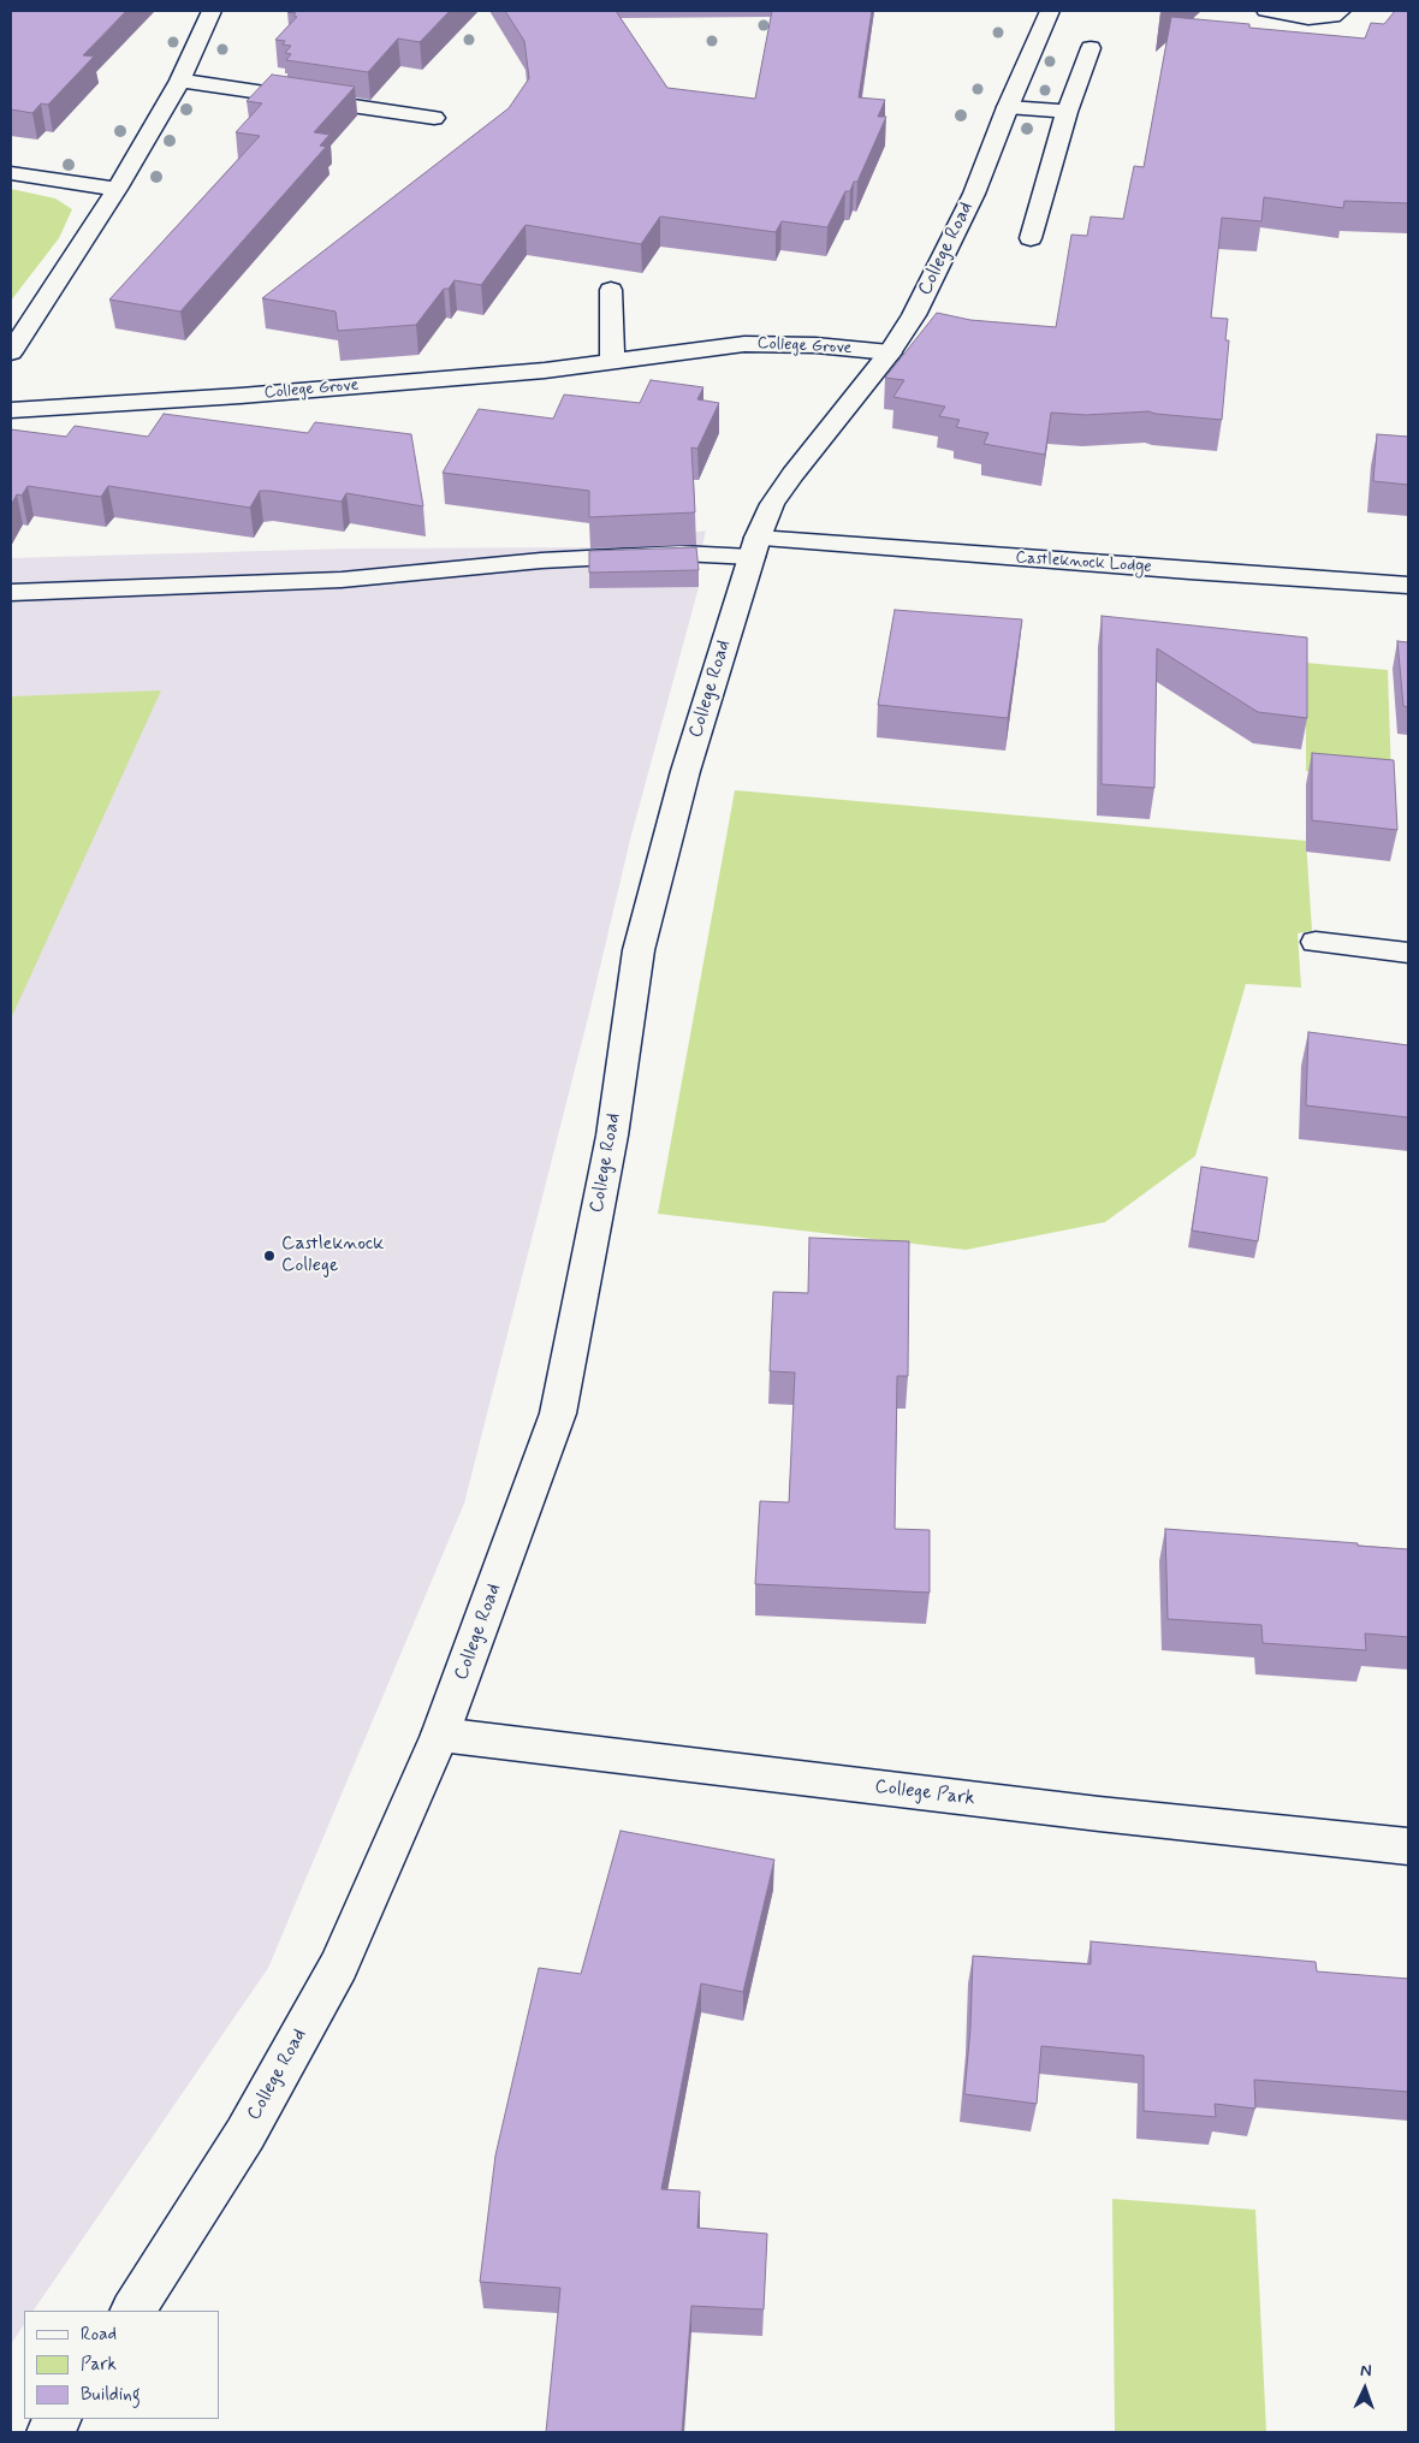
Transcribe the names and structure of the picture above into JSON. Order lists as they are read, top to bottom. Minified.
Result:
{"streets":{"street":["College Road","College Grove","Castleknock Lodge","College Park"]},"crossings":[["College Road","College Grove"],["College Road","Castleknock Lodge"],["College Road","College Park"]],"places":["Castleknock College"],"legend":["Road","Park","Building"],"north":"top"}
